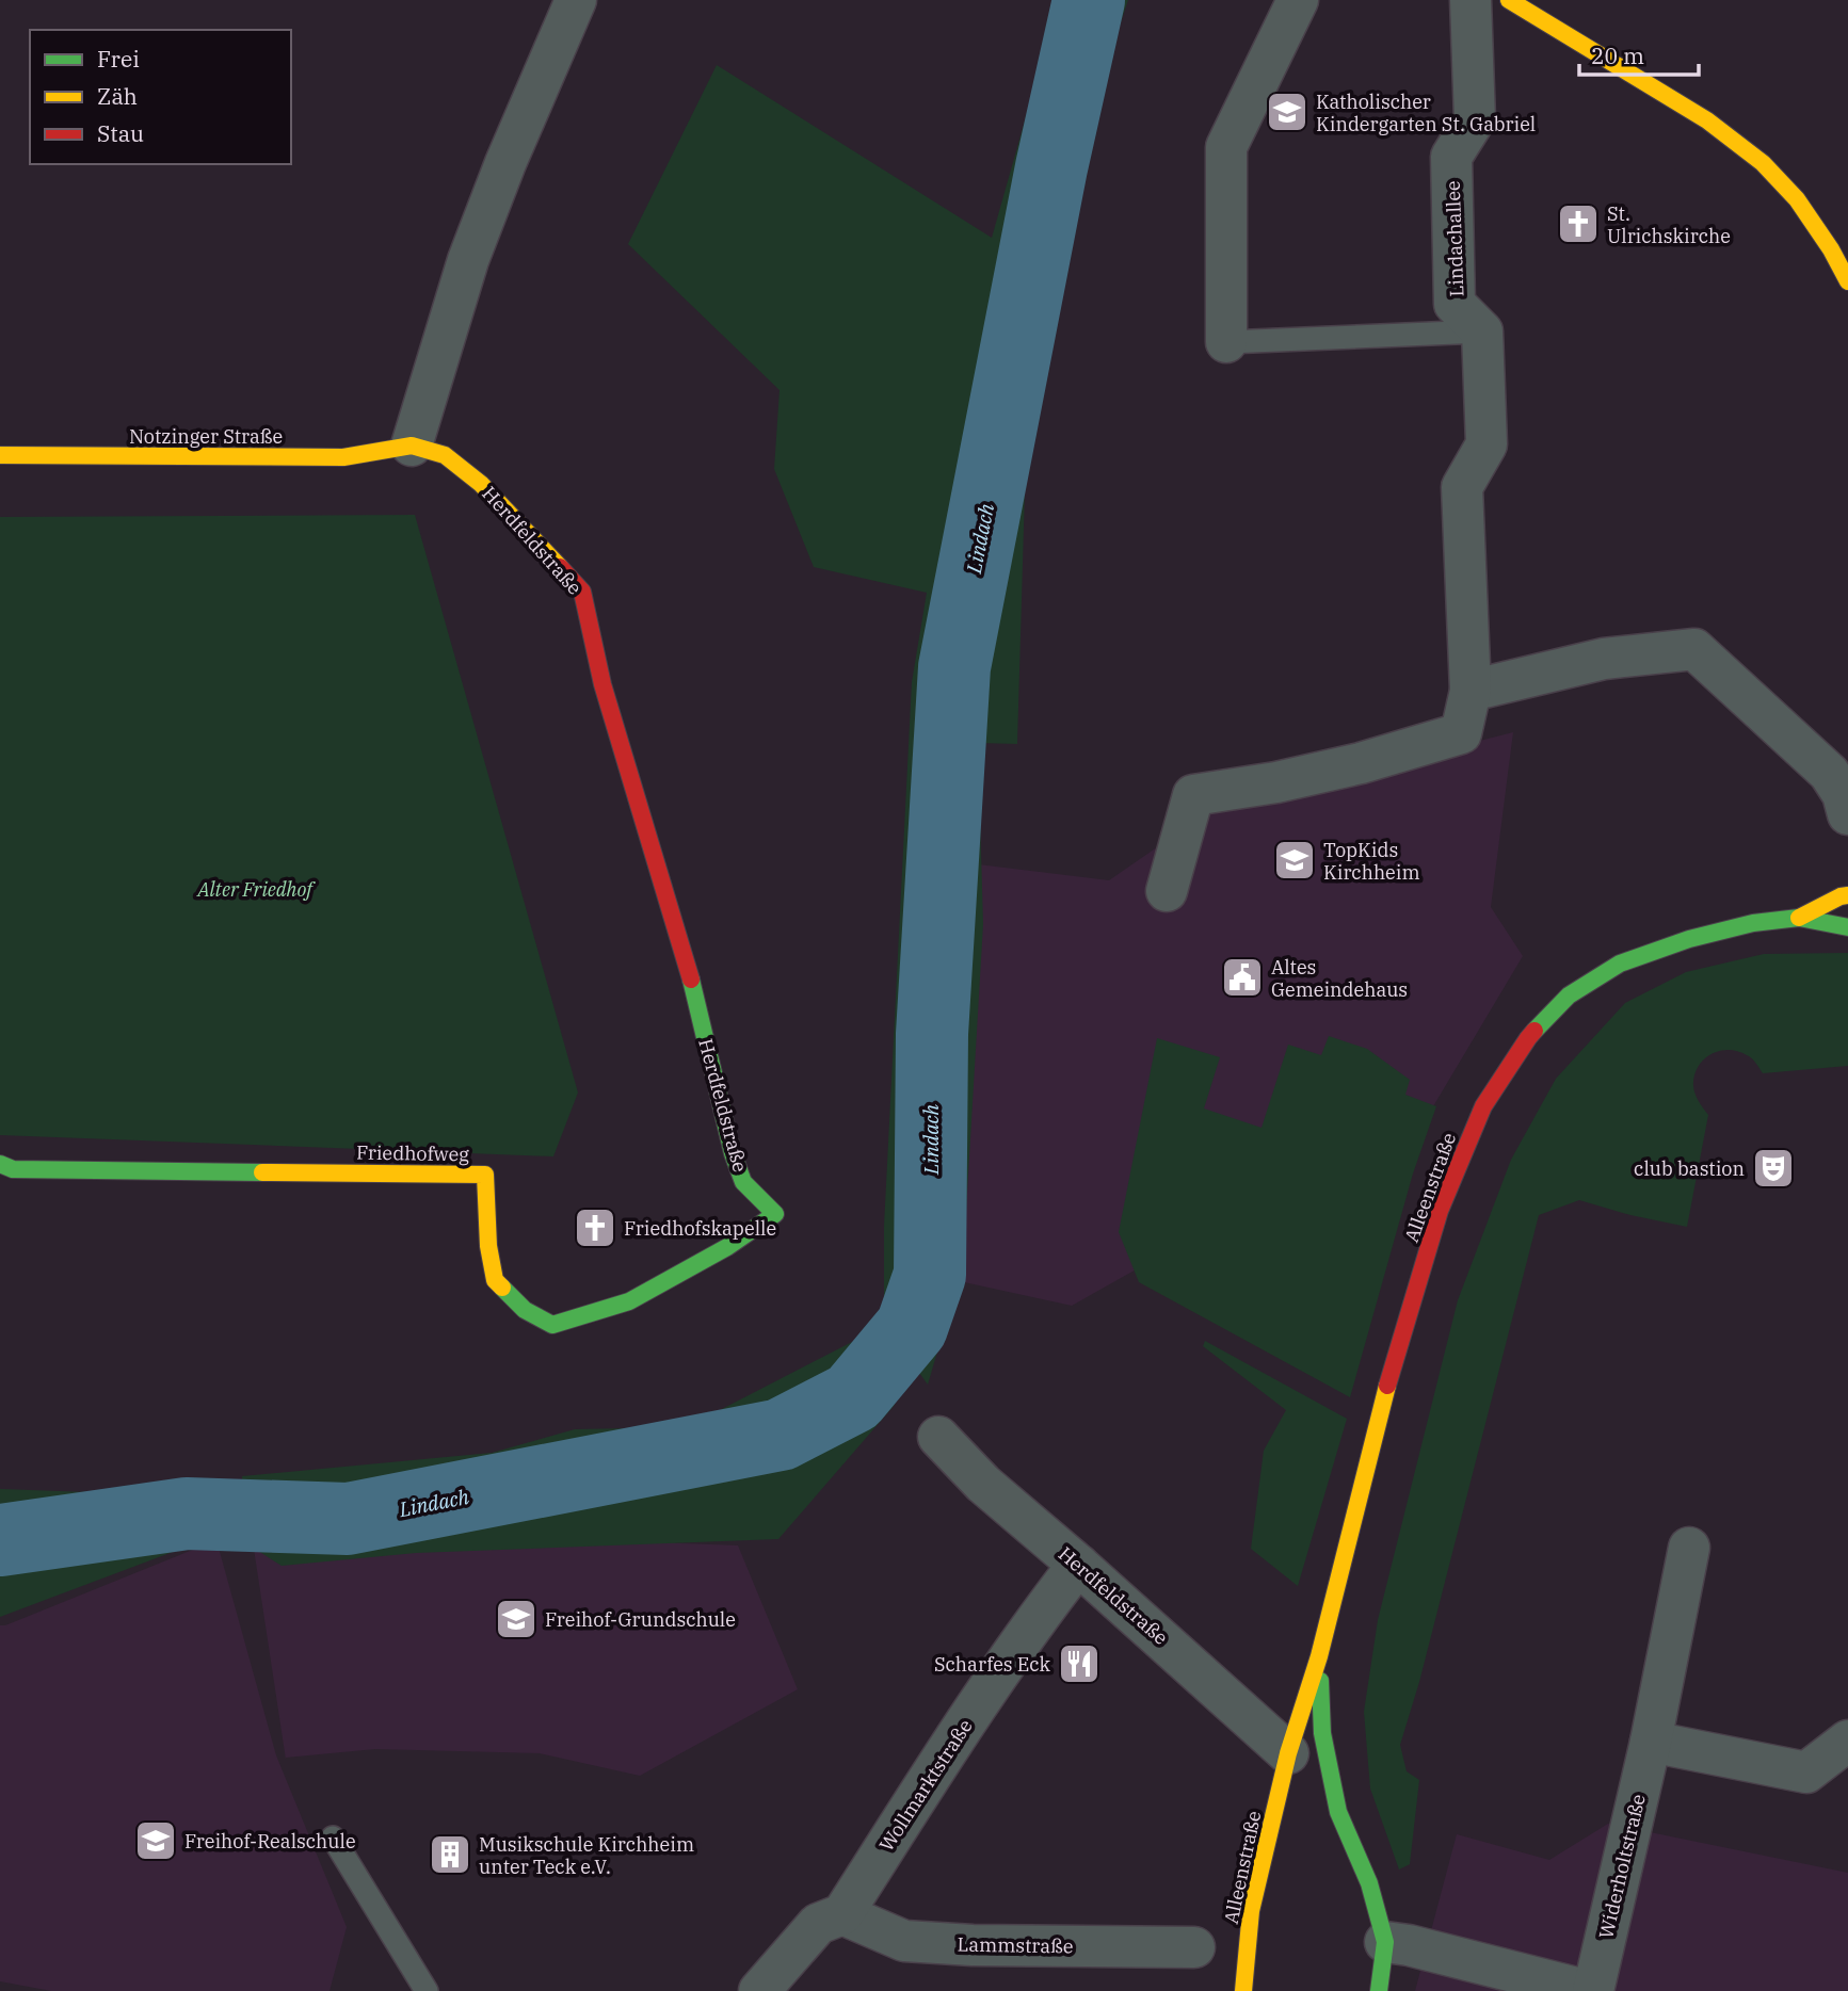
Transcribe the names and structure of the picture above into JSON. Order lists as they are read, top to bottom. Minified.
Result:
{"streets":{"street":["Lindachallee","Notzinger Straße","Herdfeldstraße","Friedhofweg","Alleenstraße","Wollmarktstraße","Widerholtstraße","Lammstraße"]},"crossings":[["Notzinger Straße","Herdfeldstraße"],["Herdfeldstraße","Friedhofweg"],["Herdfeldstraße","Alleenstraße"],["Herdfeldstraße","Wollmarktstraße"],["Wollmarktstraße","Lammstraße"]],"water":["Lindach"],"parks":["Alter Friedhof"],"places":{"school or university":["Katholischer Kindergarten St. Gabriel","TopKids Kirchheim","Freihof-Grundschule","Freihof-Realschule"],"church":["St. Ulrichskirche","Friedhofskapelle"],"public building":["Altes Gemeindehaus"],"theatre":["club bastion"],"restaurant":["Scharfes Eck"],"building":["Musikschule Kirchheim unter Teck e.V."]},"legend":["Frei","Zäh","Stau"],"scale_bar":"20 m"}
